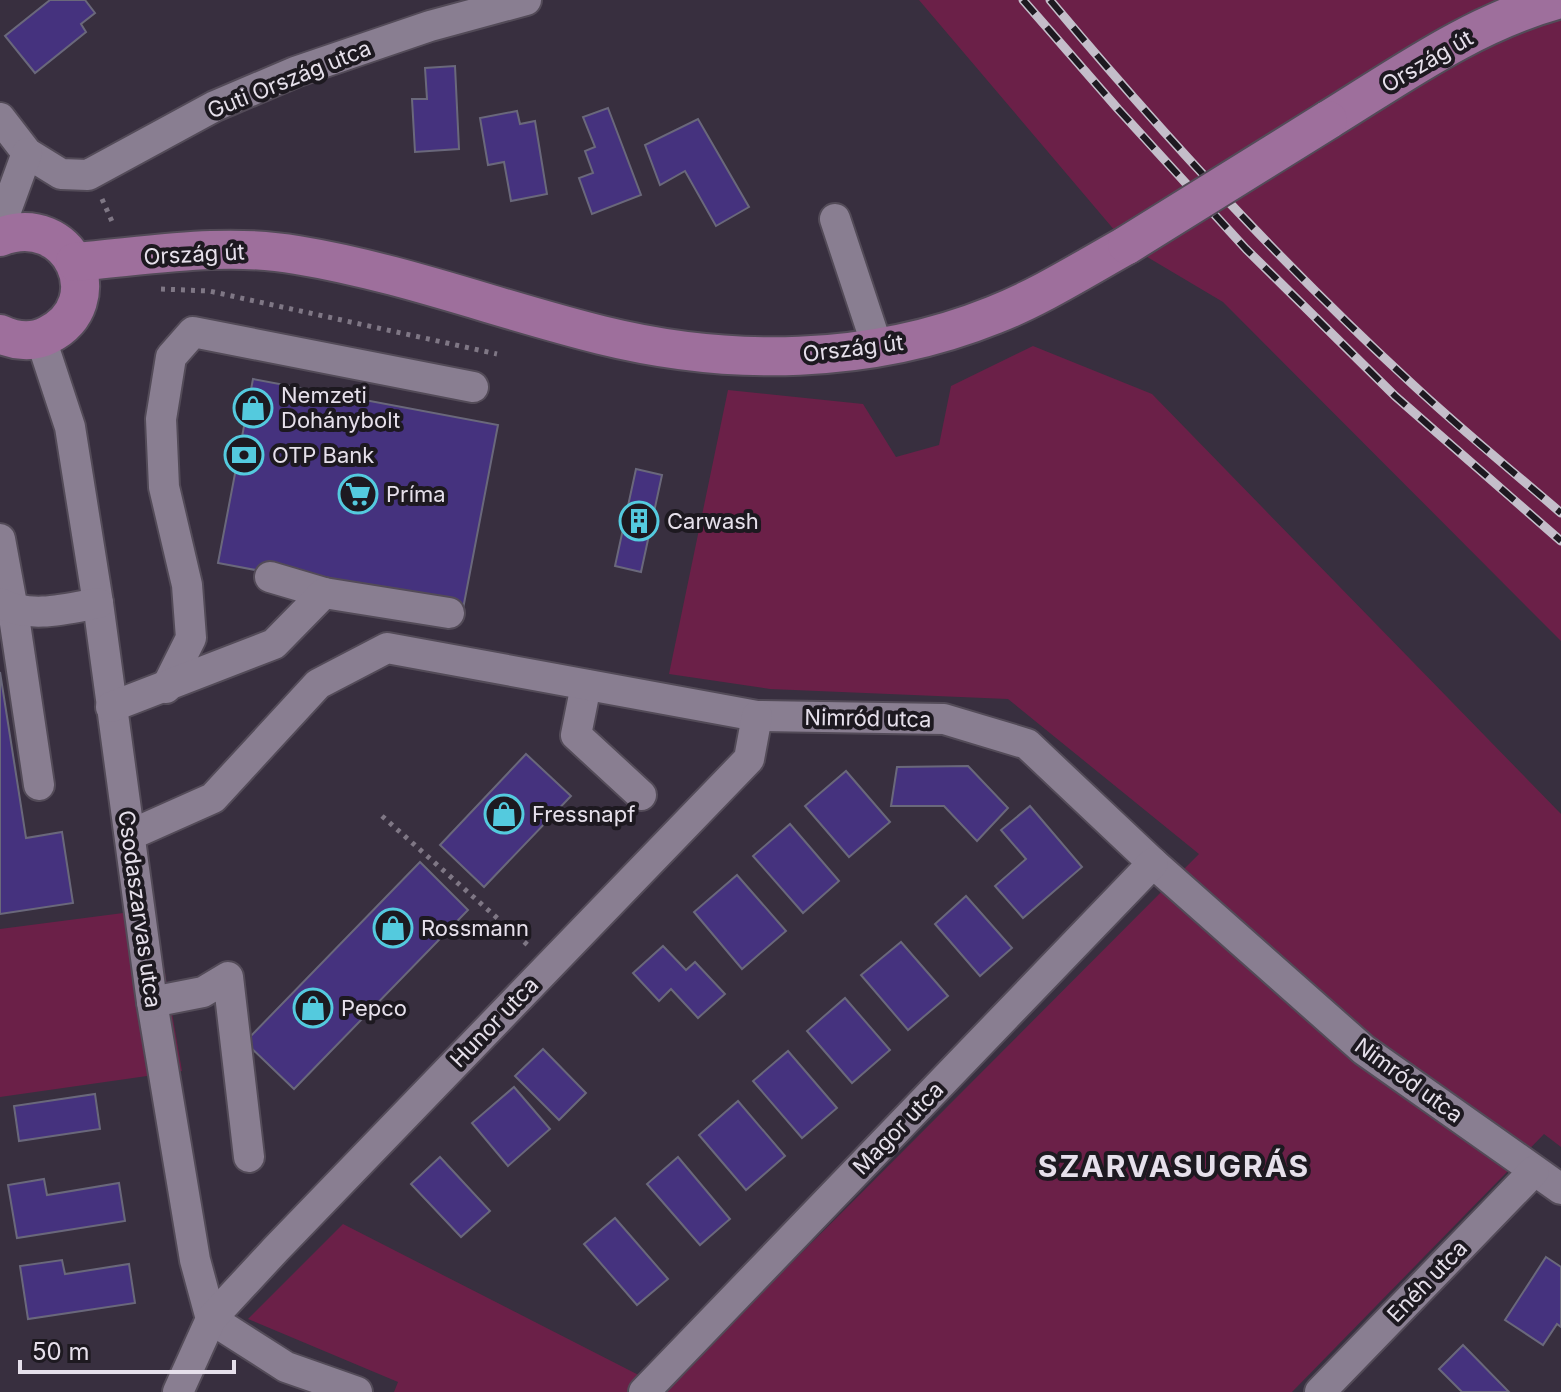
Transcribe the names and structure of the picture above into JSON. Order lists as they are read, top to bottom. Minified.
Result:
{"streets":{"main road":["Ország út"],"street":["Guti Ország utca","Nimród utca","Csodaszarvas utca","Hunor utca","Magor utca","Enéh utca"]},"crossings":[["Nimród utca","Csodaszarvas utca"],["Nimród utca","Hunor utca"],["Nimród utca","Magor utca"],["Nimród utca","Enéh utca"],["Csodaszarvas utca","Hunor utca"]],"districts":["SZARVASUGRÁS"],"places":{"shop":["Nemzeti Dohánybolt","Fressnapf","Rossmann","Pepco"],"bank":["OTP Bank"],"supermarket":["Príma"],"building":["Carwash"]},"scale_bar":"50 m"}
